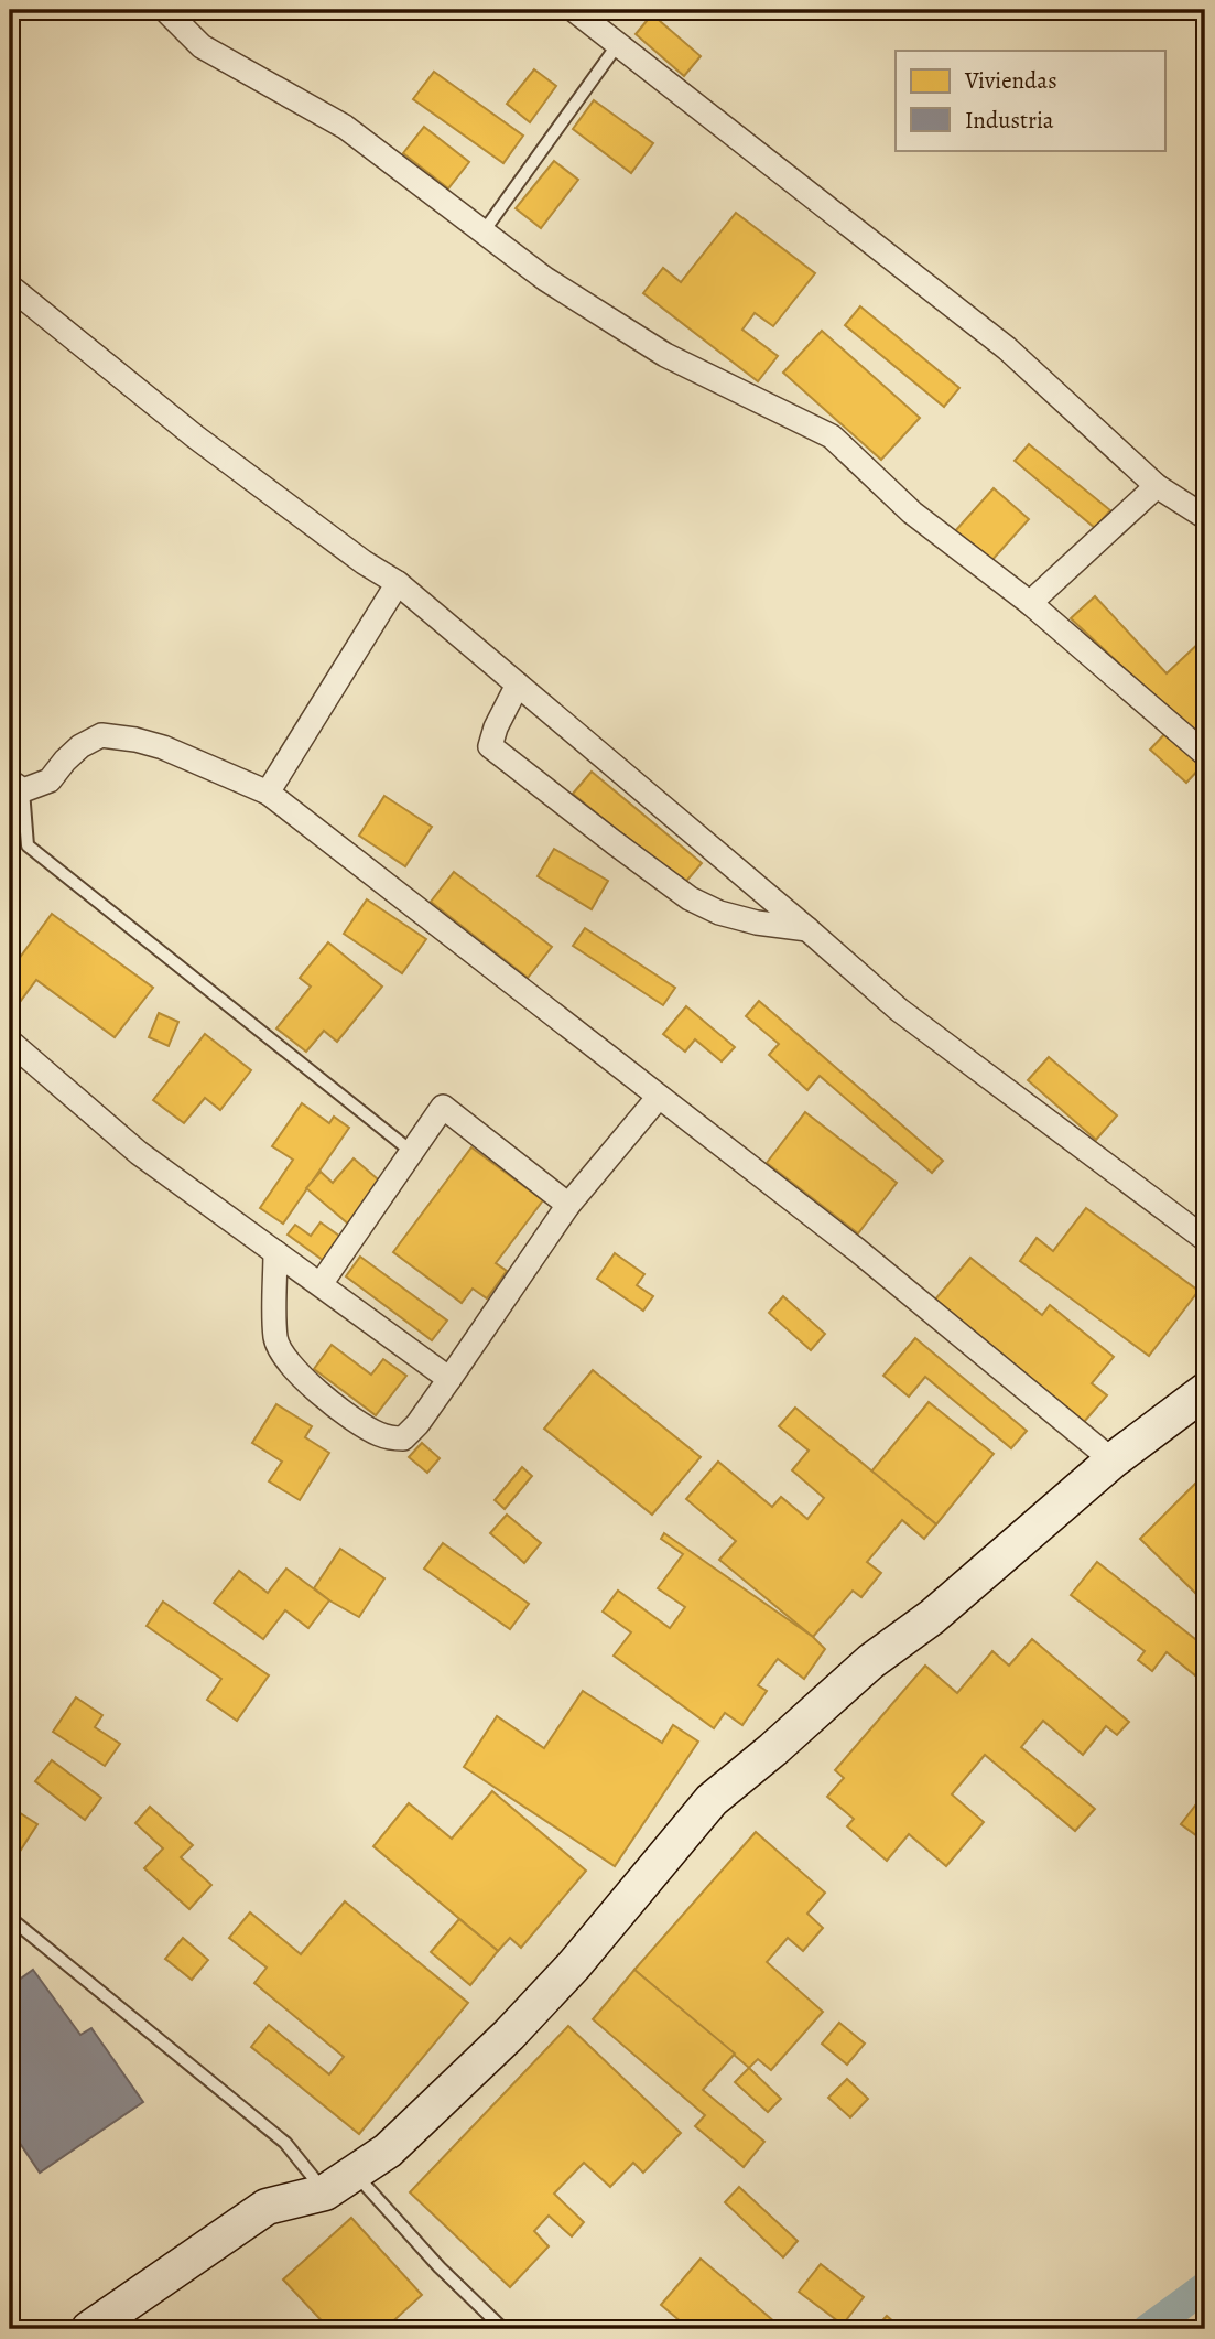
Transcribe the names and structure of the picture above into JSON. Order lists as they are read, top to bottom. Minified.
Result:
{"legend":["Viviendas","Industria"]}
